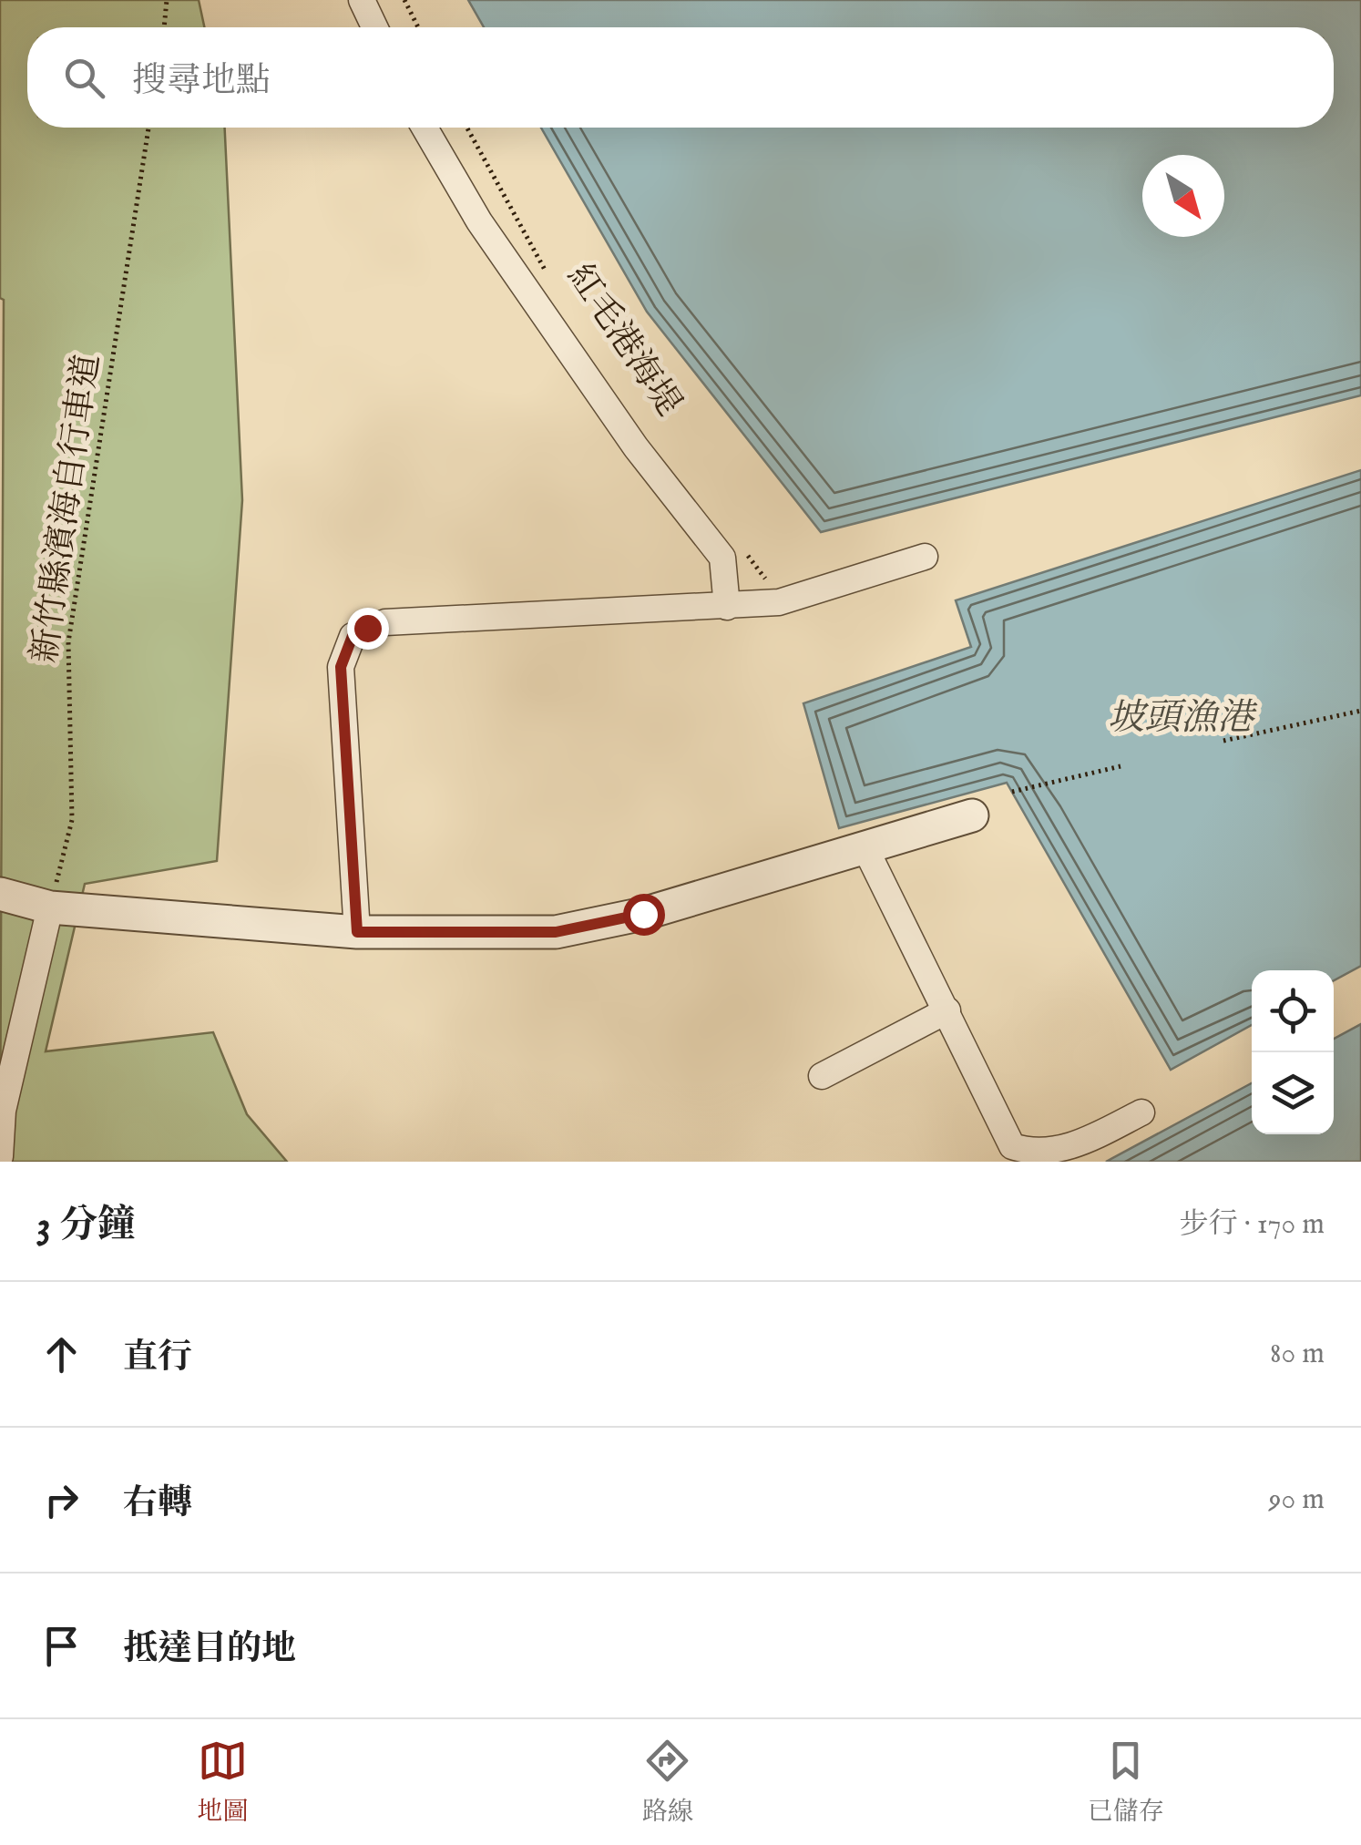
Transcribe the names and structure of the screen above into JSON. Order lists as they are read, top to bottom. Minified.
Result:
{"streets":{"path":["紅毛港海堤","新竹縣濱海自行車道"]},"water":["坡頭漁港"],"north":"bottom right","page":{"search":"搜尋地點","heading":["3 分鐘","步行 · 170 m"],"list":[["直行","80 m"],["右轉","90 m"],"抵達目的地"],"nav":["地圖","路線","已儲存"]}}
